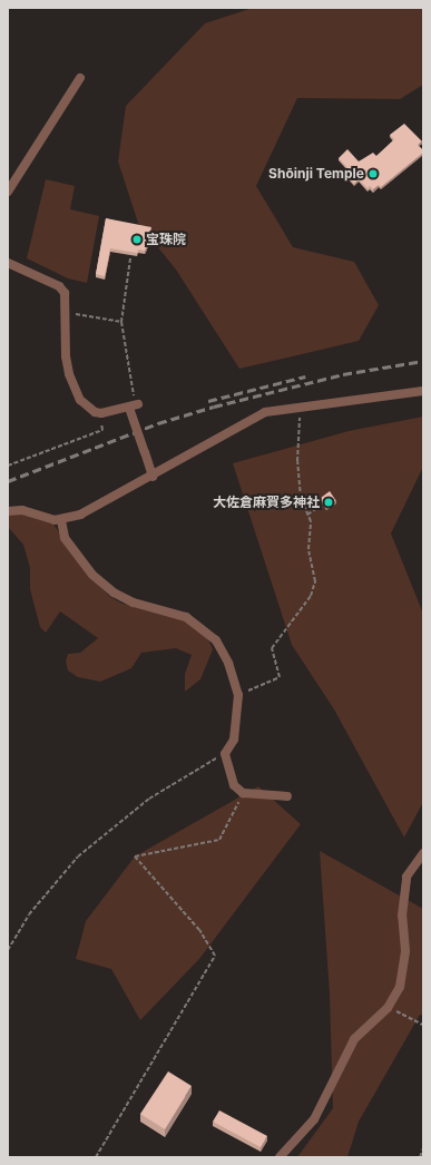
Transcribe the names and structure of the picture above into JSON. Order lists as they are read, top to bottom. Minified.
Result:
{"places":["Shōinji Temple","宝珠院","大佐倉麻賀多神社"]}
